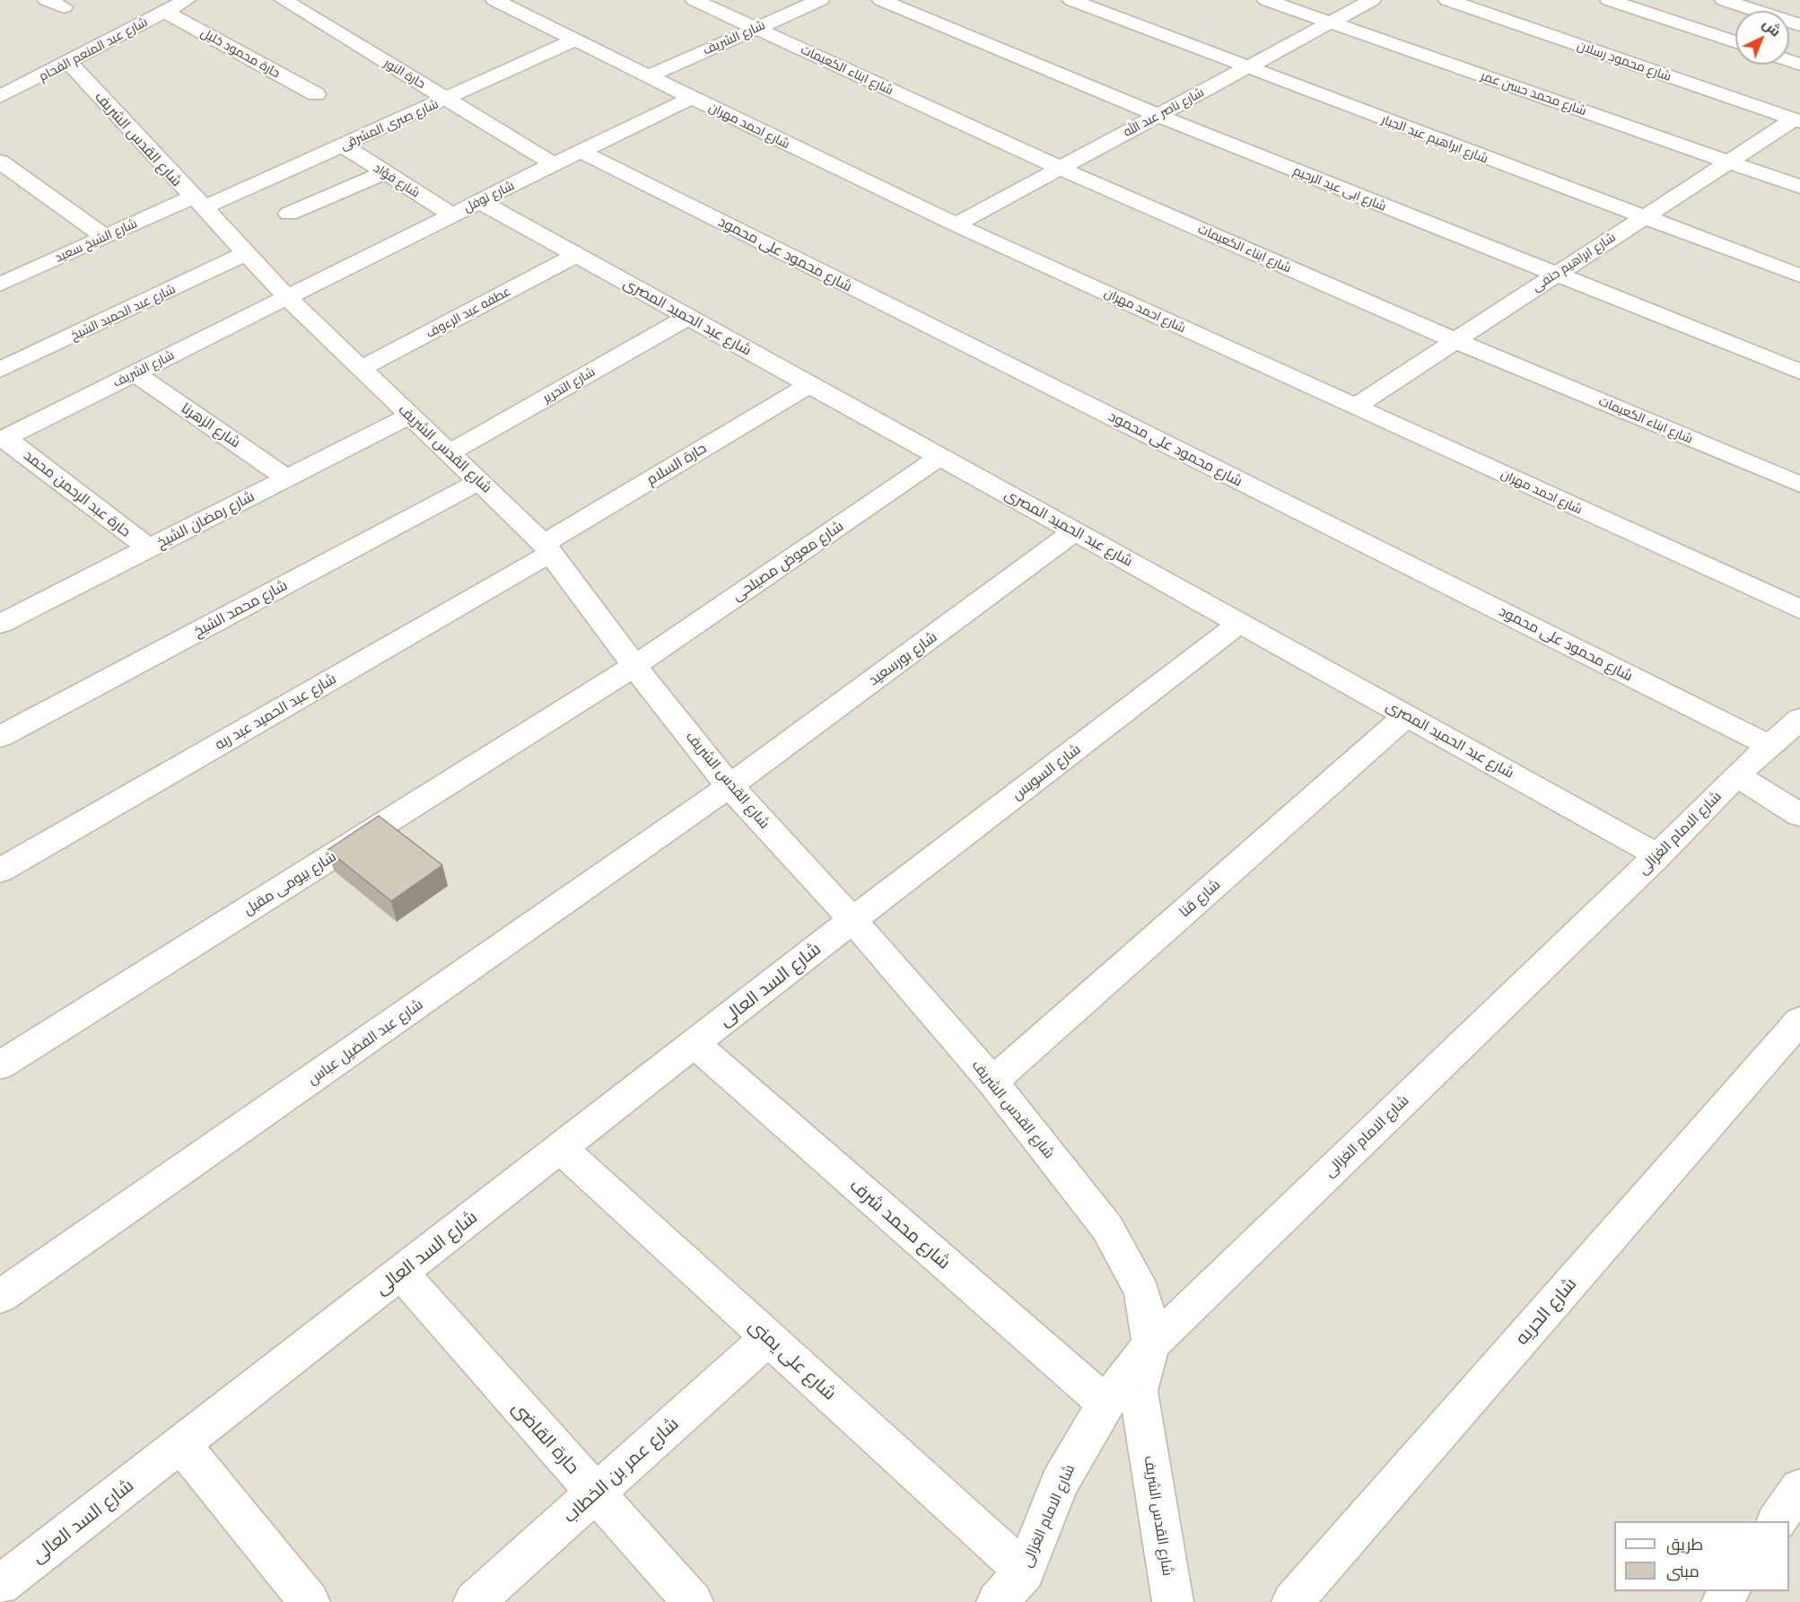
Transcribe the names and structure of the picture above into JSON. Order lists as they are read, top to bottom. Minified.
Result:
{"streets":{"street":["شارع الشريف","شارع عبد المنعم الفحام","حارة محمود خليل","شارع محمود رسلان","شارع ابناء الكعيمات","حارة النور","شارع محمد حسن عمر","شارع ناصر عبد الله","شارع صبرى المشرقى","شارع احمد مهران","شارع القدس الشريف","شارع ابراهيم عبد الجبار","شارع فؤاد","شارع ابى عبد الرحيم","شارع نوفل","شارع الشيخ سعيد","شارع محمود على محمود","شارع ابراهيم حنفى","شارع عبد الحميد الشيخ","عطفه عبد الرءوف","شارع عبد الحميد المصرى","شارع التحرير","شارع الزهرنا","حارة السلام","حارة عبد الرحمن محمد","شارع رمضان الشيخ","شارع معوض مصيلحى","شارع محمد الشيخ","شارع بورسعيد","شارع عبد الحميد عبد ربه","شارع السويس","شارع الامام الغزالى","شارع بيومى مقبل","شارع قنا","شارع السد العالى","شارع عبد الفضيل عباس","شارع محمد شرف","شارع الحريه","شارع على يمنى","حارة القاضى","شارع عمر بن الخطاب"]},"crossings":[["شارع الشريف","شارع ابناء الكعيمات"],["شارع الشريف","شارع احمد مهران"],["شارع الشريف","شارع القدس الشريف"],["شارع الشريف","شارع نوفل"],["شارع الشريف","شارع الزهرنا"],["شارع الشريف","حارة عبد الرحمن محمد"],["شارع عبد المنعم الفحام","حارة محمود خليل"],["شارع عبد المنعم الفحام","شارع القدس الشريف"],["شارع محمود رسلان","شارع ابراهيم حنفى"],["شارع ابناء الكعيمات","شارع ناصر عبد الله"],["شارع ابناء الكعيمات","شارع ابراهيم حنفى"],["حارة النور","شارع صبرى المشرقى"],["حارة النور","شارع نوفل"],["شارع محمد حسن عمر","شارع ناصر عبد الله"],["شارع محمد حسن عمر","شارع ابراهيم حنفى"],["شارع ناصر عبد الله","شارع احمد مهران"],["شارع ناصر عبد الله","شارع ابراهيم عبد الجبار"],["شارع ناصر عبد الله","شارع ابى عبد الرحيم"],["شارع صبرى المشرقى","شارع احمد مهران"],["شارع صبرى المشرقى","شارع القدس الشريف"],["شارع صبرى المشرقى","شارع فؤاد"],["شارع صبرى المشرقى","شارع الشيخ سعيد"],["شارع احمد مهران","شارع نوفل"],["شارع احمد مهران","شارع ابراهيم حنفى"],["شارع القدس الشريف","شارع نوفل"],["شارع القدس الشريف","شارع الشيخ سعيد"],["شارع القدس الشريف","شارع عبد الحميد الشيخ"],["شارع القدس الشريف","عطفه عبد الرءوف"],["شارع القدس الشريف","شارع التحرير"],["شارع القدس الشريف","حارة السلام"],["شارع القدس الشريف","شارع رمضان الشيخ"],["شارع القدس الشريف","شارع معوض مصيلحى"],["شارع القدس الشريف","شارع محمد الشيخ"],["شارع القدس الشريف","شارع بورسعيد"],["شارع القدس الشريف","شارع عبد الحميد عبد ربه"],["شارع القدس الشريف","شارع السويس"],["شارع القدس الشريف","شارع الامام الغزالى"],["شارع القدس الشريف","شارع بيومى مقبل"],["شارع القدس الشريف","شارع قنا"],["شارع القدس الشريف","شارع السد العالى"],["شارع القدس الشريف","شارع عبد الفضيل عباس"],["شارع ابراهيم عبد الجبار","شارع ابراهيم حنفى"],["شارع فؤاد","شارع نوفل"],["شارع ابى عبد الرحيم","شارع ابراهيم حنفى"],["شارع نوفل","شارع محمود على محمود"],["شارع نوفل","شارع عبد الحميد المصرى"],["شارع محمود على محمود","شارع الامام الغزالى"],["عطفه عبد الرءوف","شارع عبد الحميد المصرى"],["شارع عبد الحميد المصرى","شارع التحرير"],["شارع عبد الحميد المصرى","حارة السلام"],["شارع عبد الحميد المصرى","شارع معوض مصيلحى"],["شارع عبد الحميد المصرى","شارع بورسعيد"],["شارع عبد الحميد المصرى","شارع السويس"],["شارع عبد الحميد المصرى","شارع الامام الغزالى"],["شارع عبد الحميد المصرى","شارع قنا"],["شارع الزهرنا","شارع رمضان الشيخ"],["حارة السلام","شارع عبد الحميد عبد ربه"],["حارة عبد الرحمن محمد","شارع رمضان الشيخ"],["شارع معوض مصيلحى","شارع بيومى مقبل"],["شارع بورسعيد","شارع عبد الفضيل عباس"],["شارع السويس","شارع السد العالى"],["شارع الامام الغزالى","شارع محمد شرف"],["شارع الامام الغزالى","شارع على يمنى"],["شارع السد العالى","شارع محمد شرف"],["شارع السد العالى","شارع على يمنى"],["شارع السد العالى","حارة القاضى"],["شارع على يمنى","شارع عمر بن الخطاب"],["حارة القاضى","شارع عمر بن الخطاب"]],"legend":["طريق","مبنى"],"north":"top right"}
